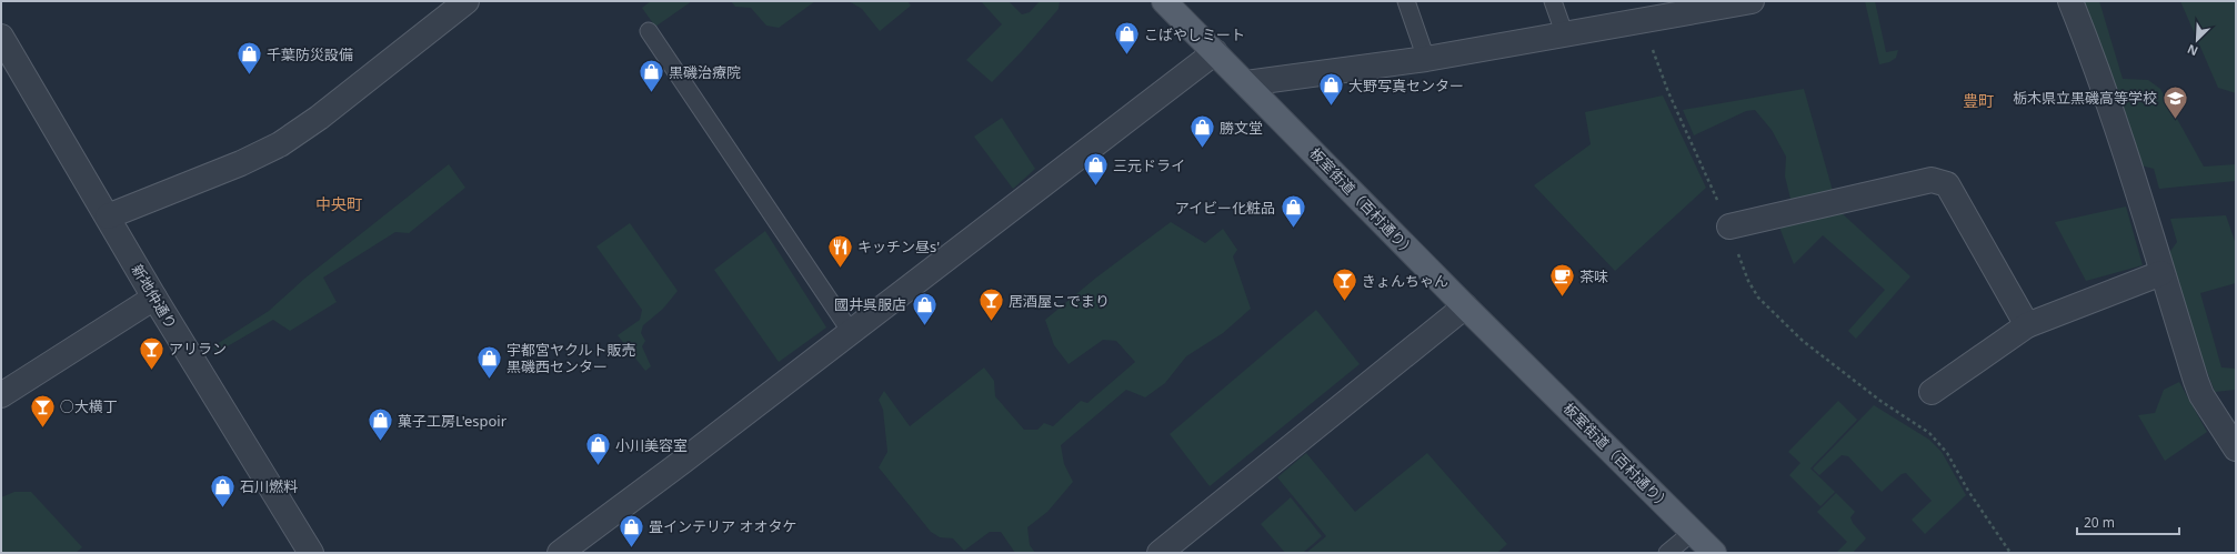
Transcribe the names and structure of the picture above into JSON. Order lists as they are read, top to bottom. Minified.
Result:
{"streets":{"main road":["板室街道（百村通り）"],"street":["新地仲通り"]},"districts":["豊町","中央町"],"places":{"shop":["こばやしミート","千葉防災設備","黒磯治療院","大野写真センター","勝文堂","三元ドライ","アイビー化粧品","國井呉服店","宇都宮ヤクルト販売 黒磯西センター","菓子工房L'espoir","小川美容室","石川燃料","畳インテリア オオタケ"],"school or university":["栃木県立黒磯高等学校"],"restaurant":["キッチン昼s'"],"cafe":["茶味"],"bar":["きょんちゃん","居酒屋こでまり","アリラン","○大横丁"]},"scale_bar":"20 m","north":"bottom left"}
